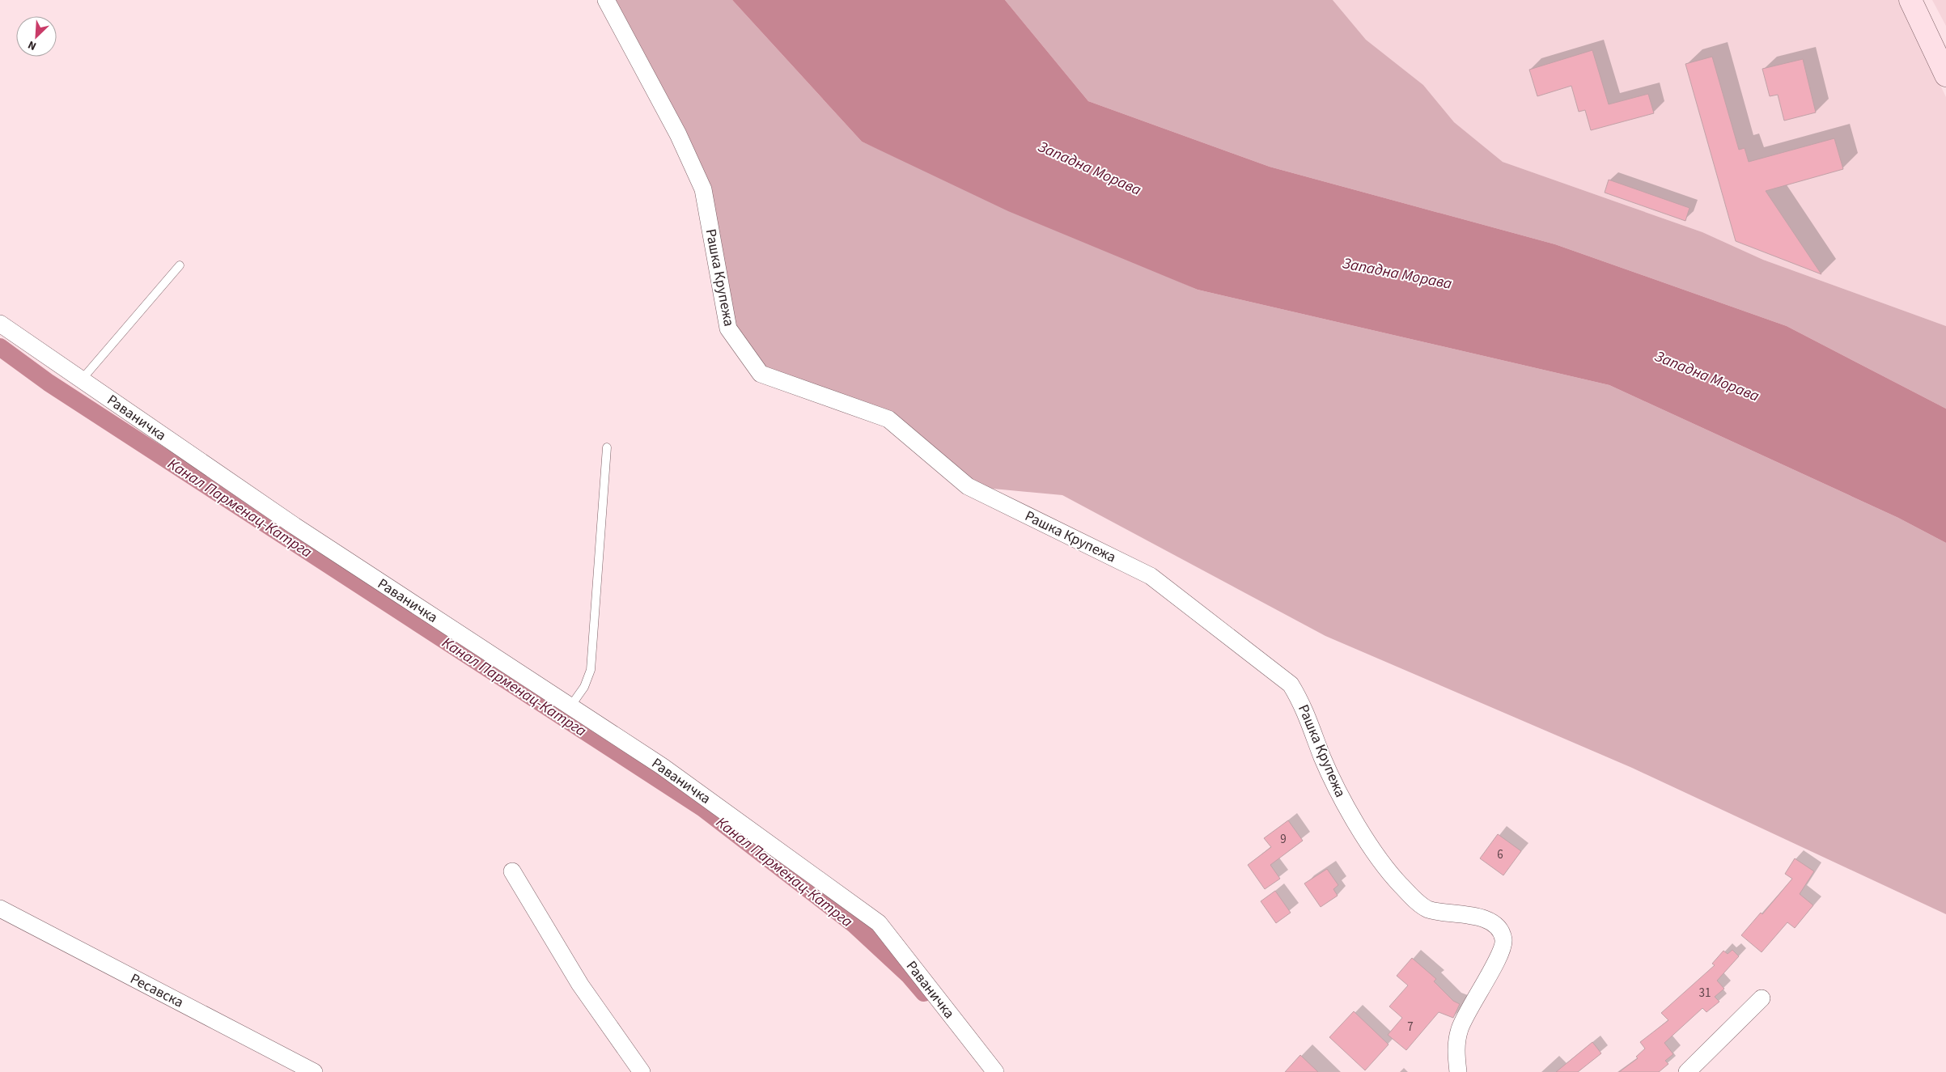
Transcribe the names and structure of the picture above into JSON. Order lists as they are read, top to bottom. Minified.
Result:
{"streets":{"street":["Рашка Крупежа","Раваничка","Ресавска"]},"water":["Западна Морава","Канал Парменац-Катрга"],"house_numbers":["9","6","31","7"],"north":"bottom left"}
